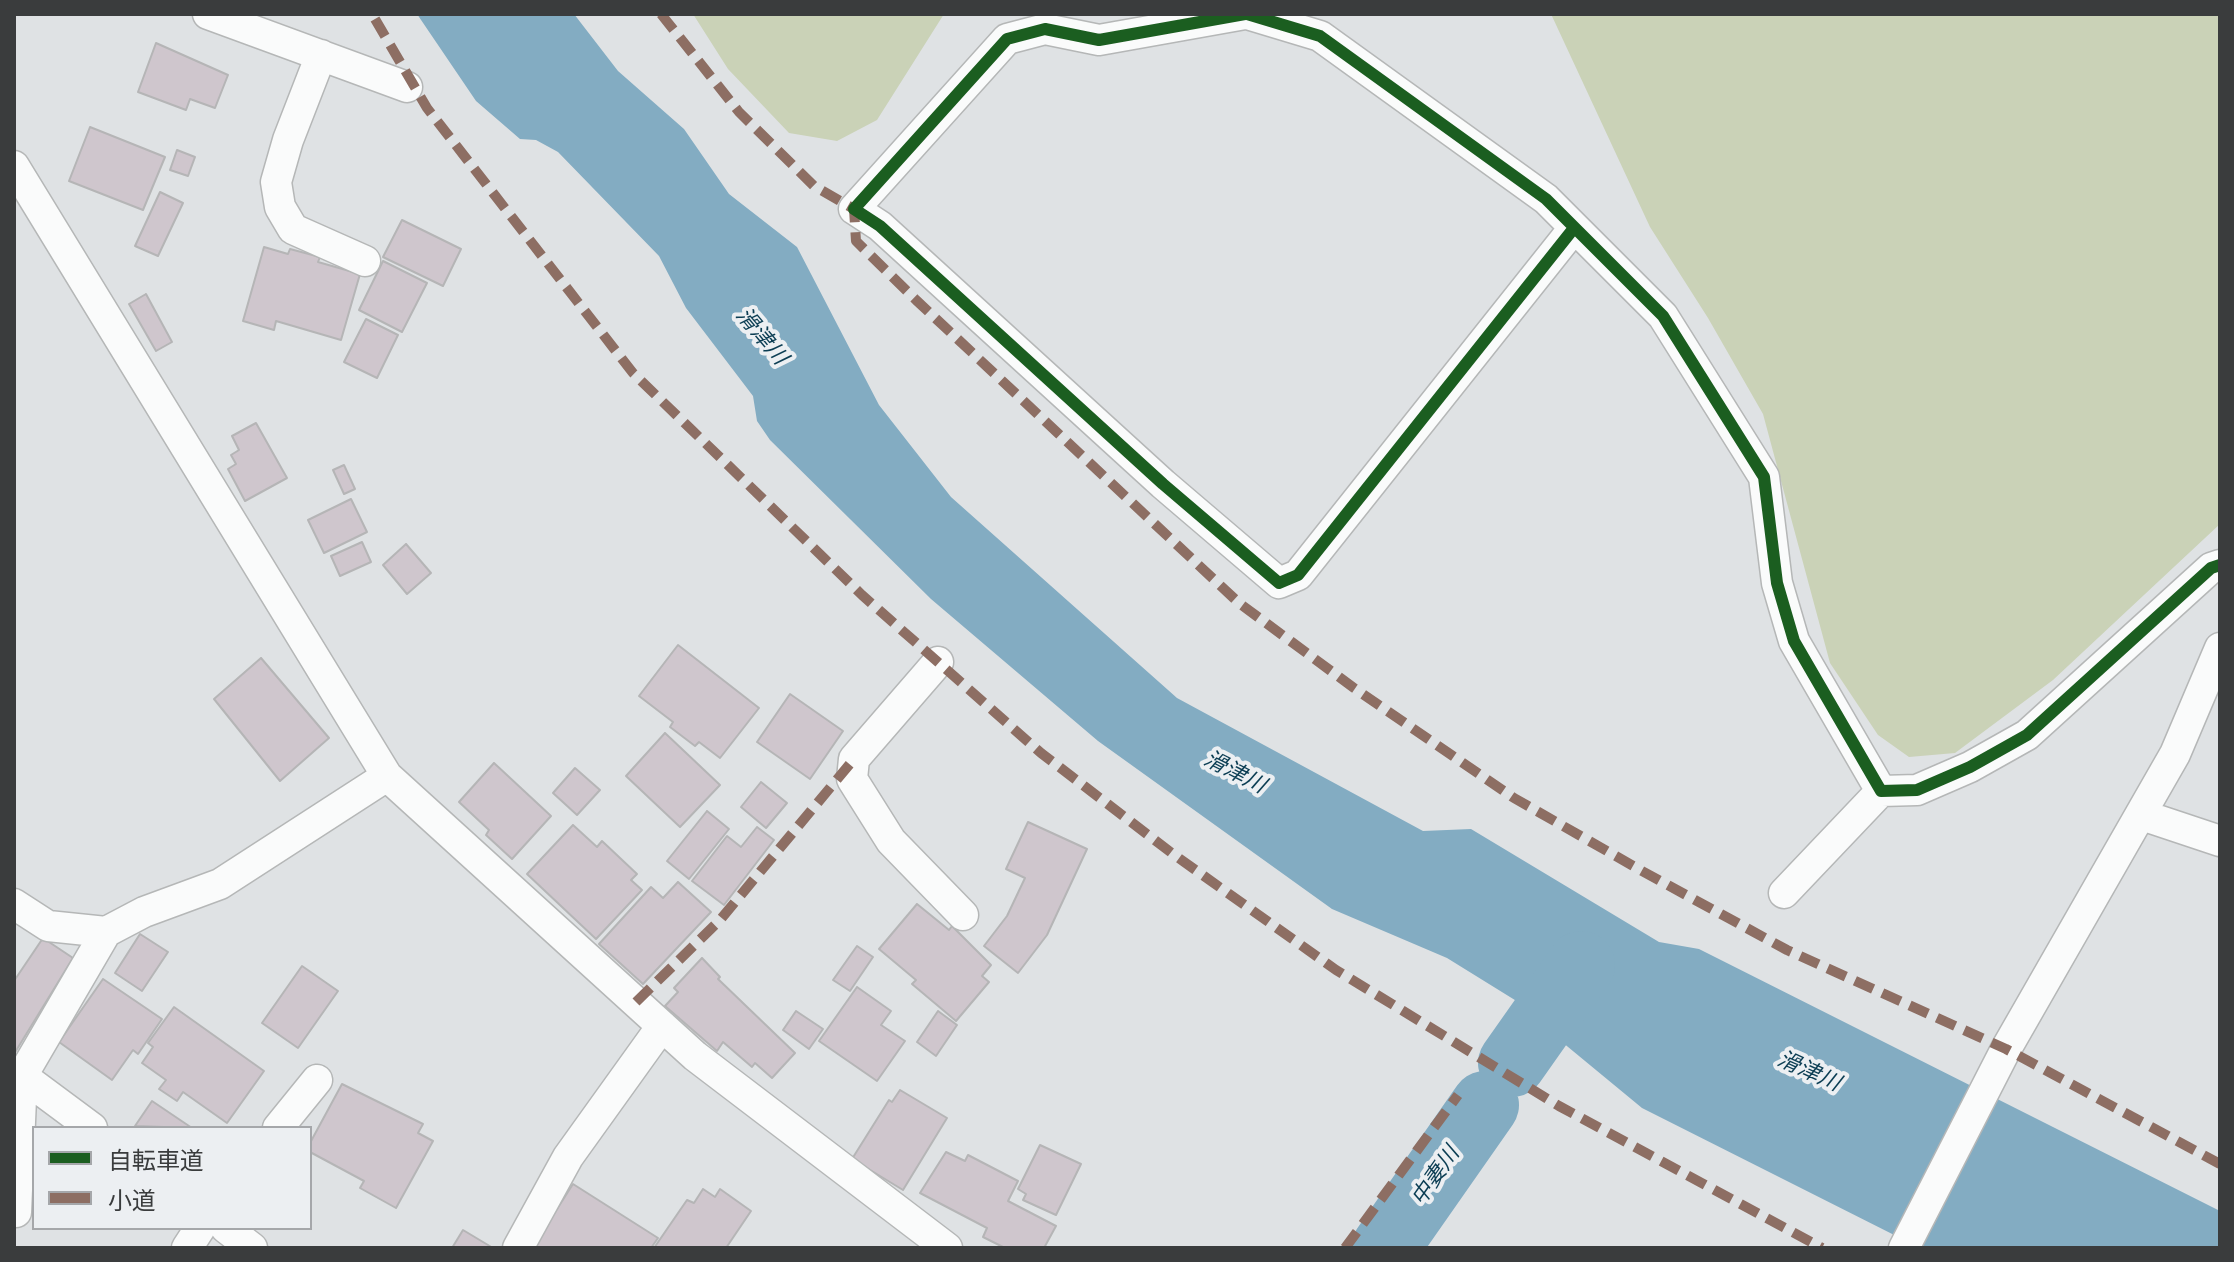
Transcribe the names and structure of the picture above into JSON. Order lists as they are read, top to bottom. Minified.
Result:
{"water":["滑津川","中妻川"],"legend":["自転車道","小道"]}
